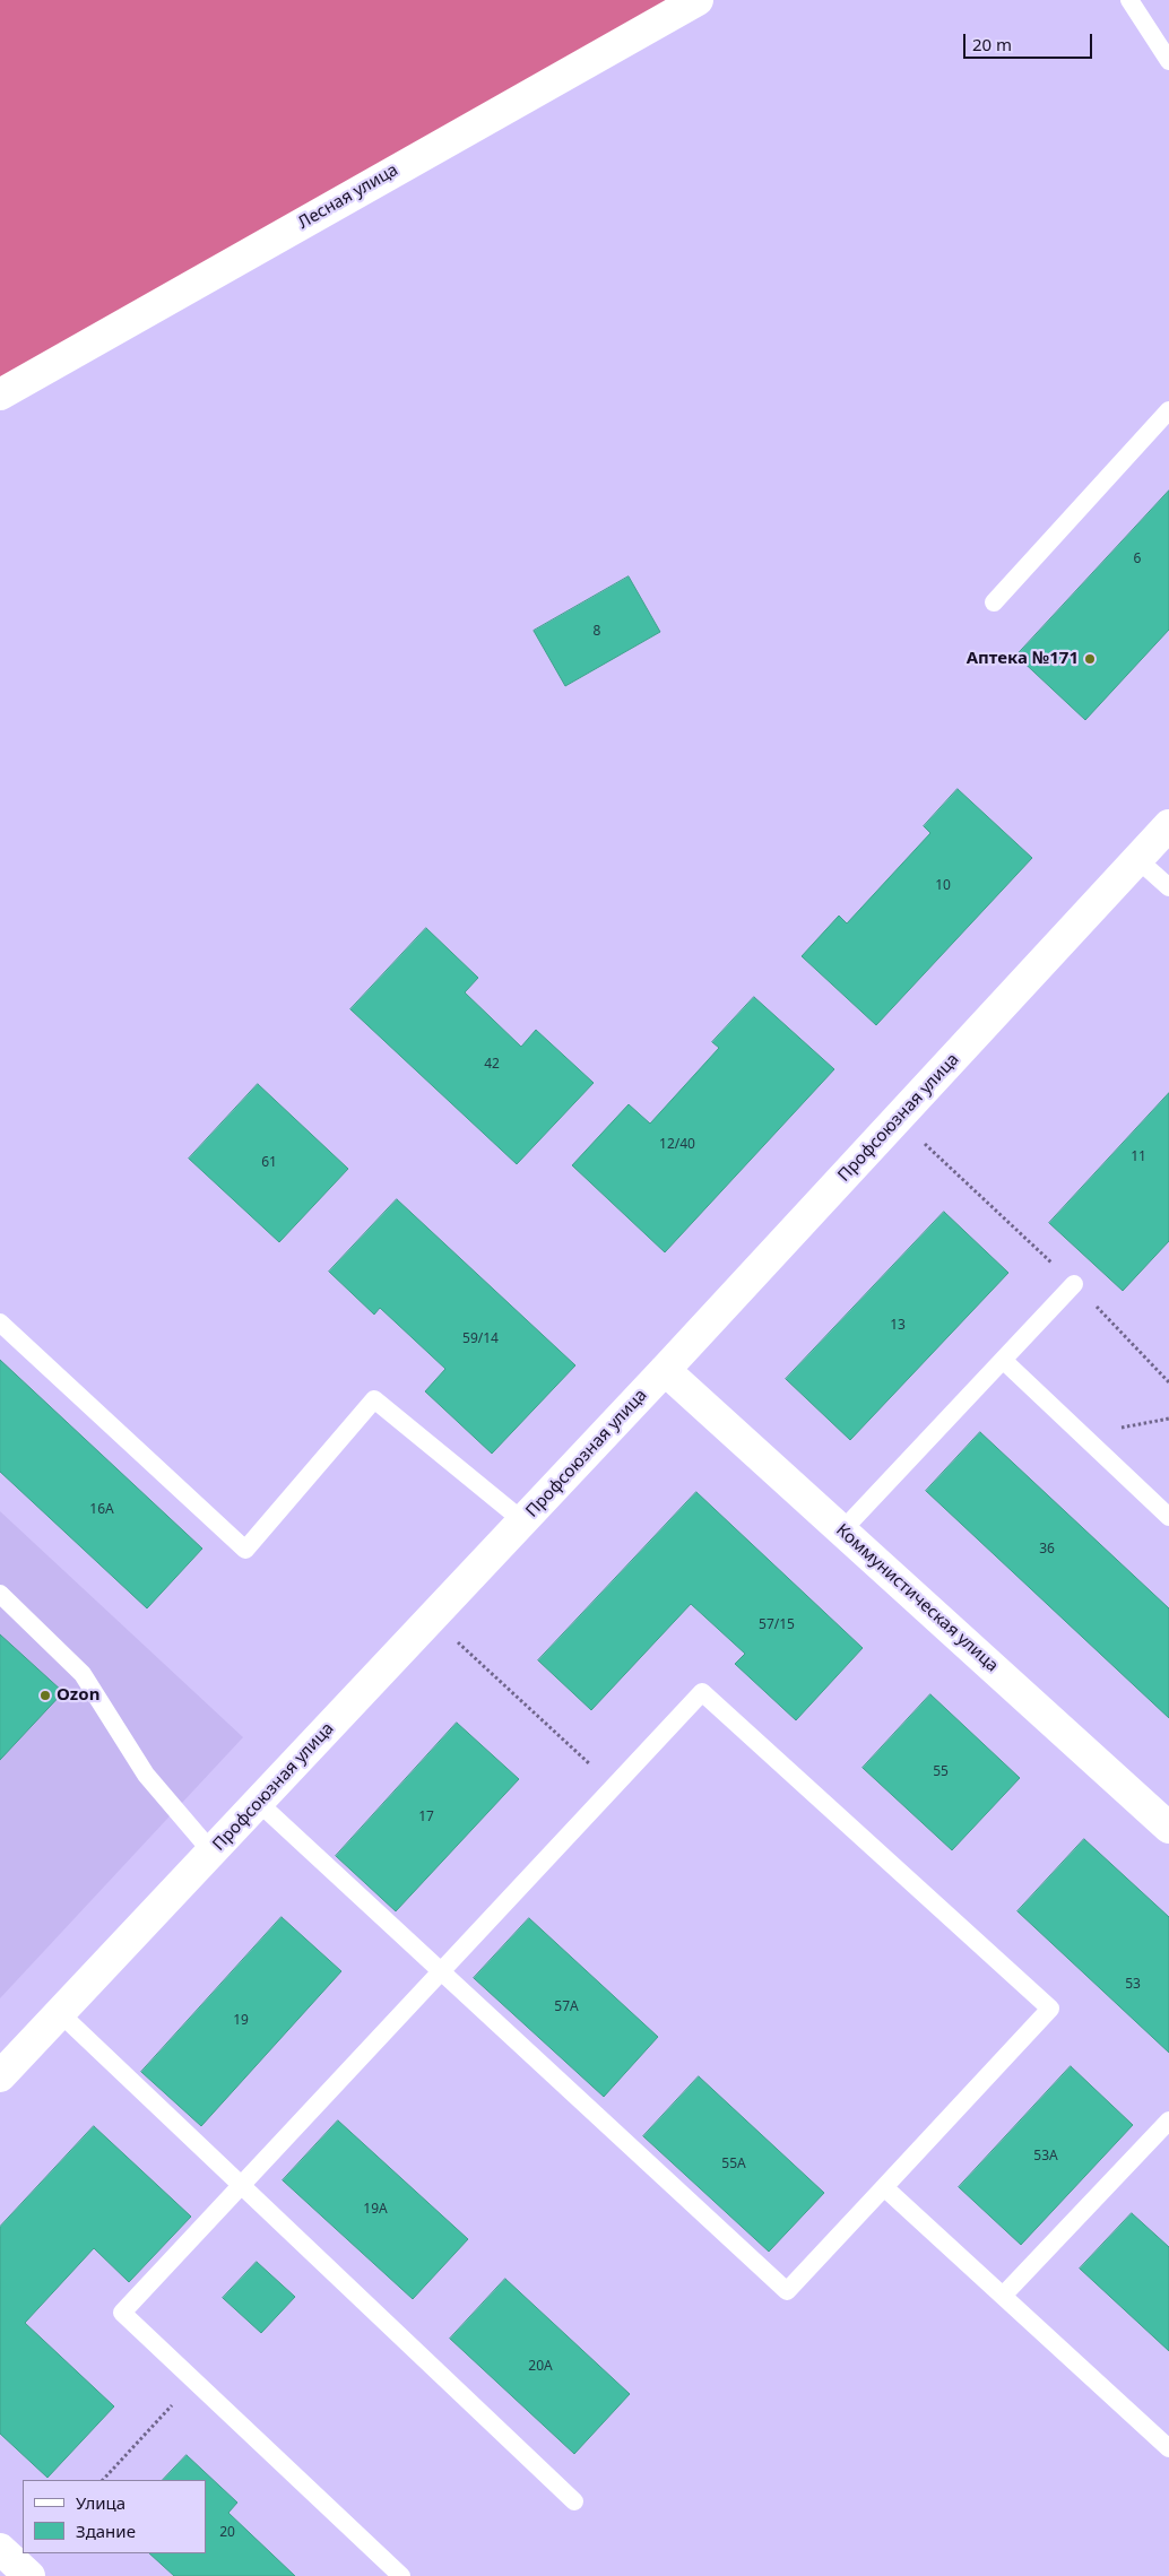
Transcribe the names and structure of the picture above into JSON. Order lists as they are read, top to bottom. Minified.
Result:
{"streets":{"street":["Лесная улица","Профсоюзная улица","Коммунистическая улица"]},"crossings":[["Профсоюзная улица","Коммунистическая улица"]],"places":["Аптека №171","Ozon"],"house_numbers":["6","8","10","42","12/40","11","61","13","59/14","16А","36","57/15","55","17","53","57А","19","53А","55А","19А","20А","20"],"legend":["Улица","Здание"],"scale_bar":"20 m"}
